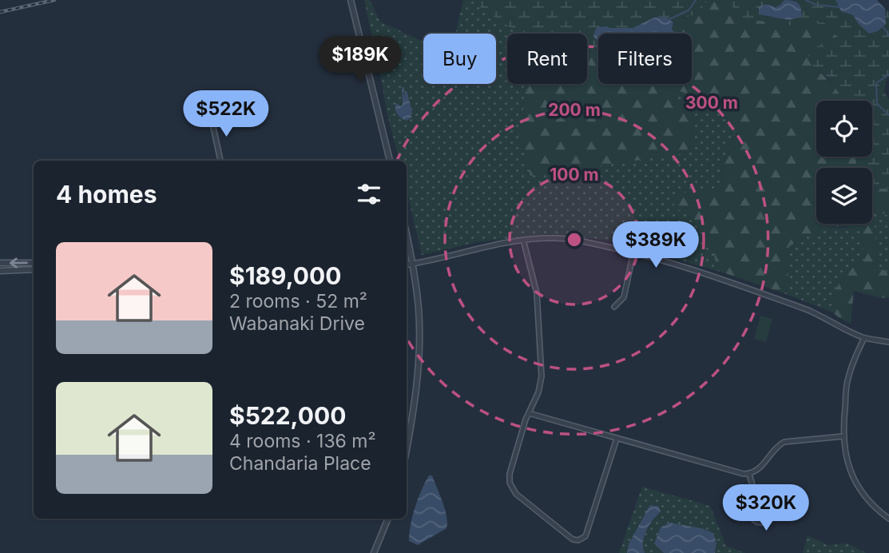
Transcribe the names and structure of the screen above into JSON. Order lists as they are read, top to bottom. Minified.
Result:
{"page":{"chip":["Buy","Rent","Filters"],"price":["$189K","$522K","$389K","$320K"],"heading":"4 homes","list":[{"name":"$189,000","note":"2 rooms · 52 m² · Wabanaki Drive"},{"name":"$522,000","note":"4 rooms · 136 m² · Chandaria Place"}]},"rings":["300 m","200 m","100 m"]}
